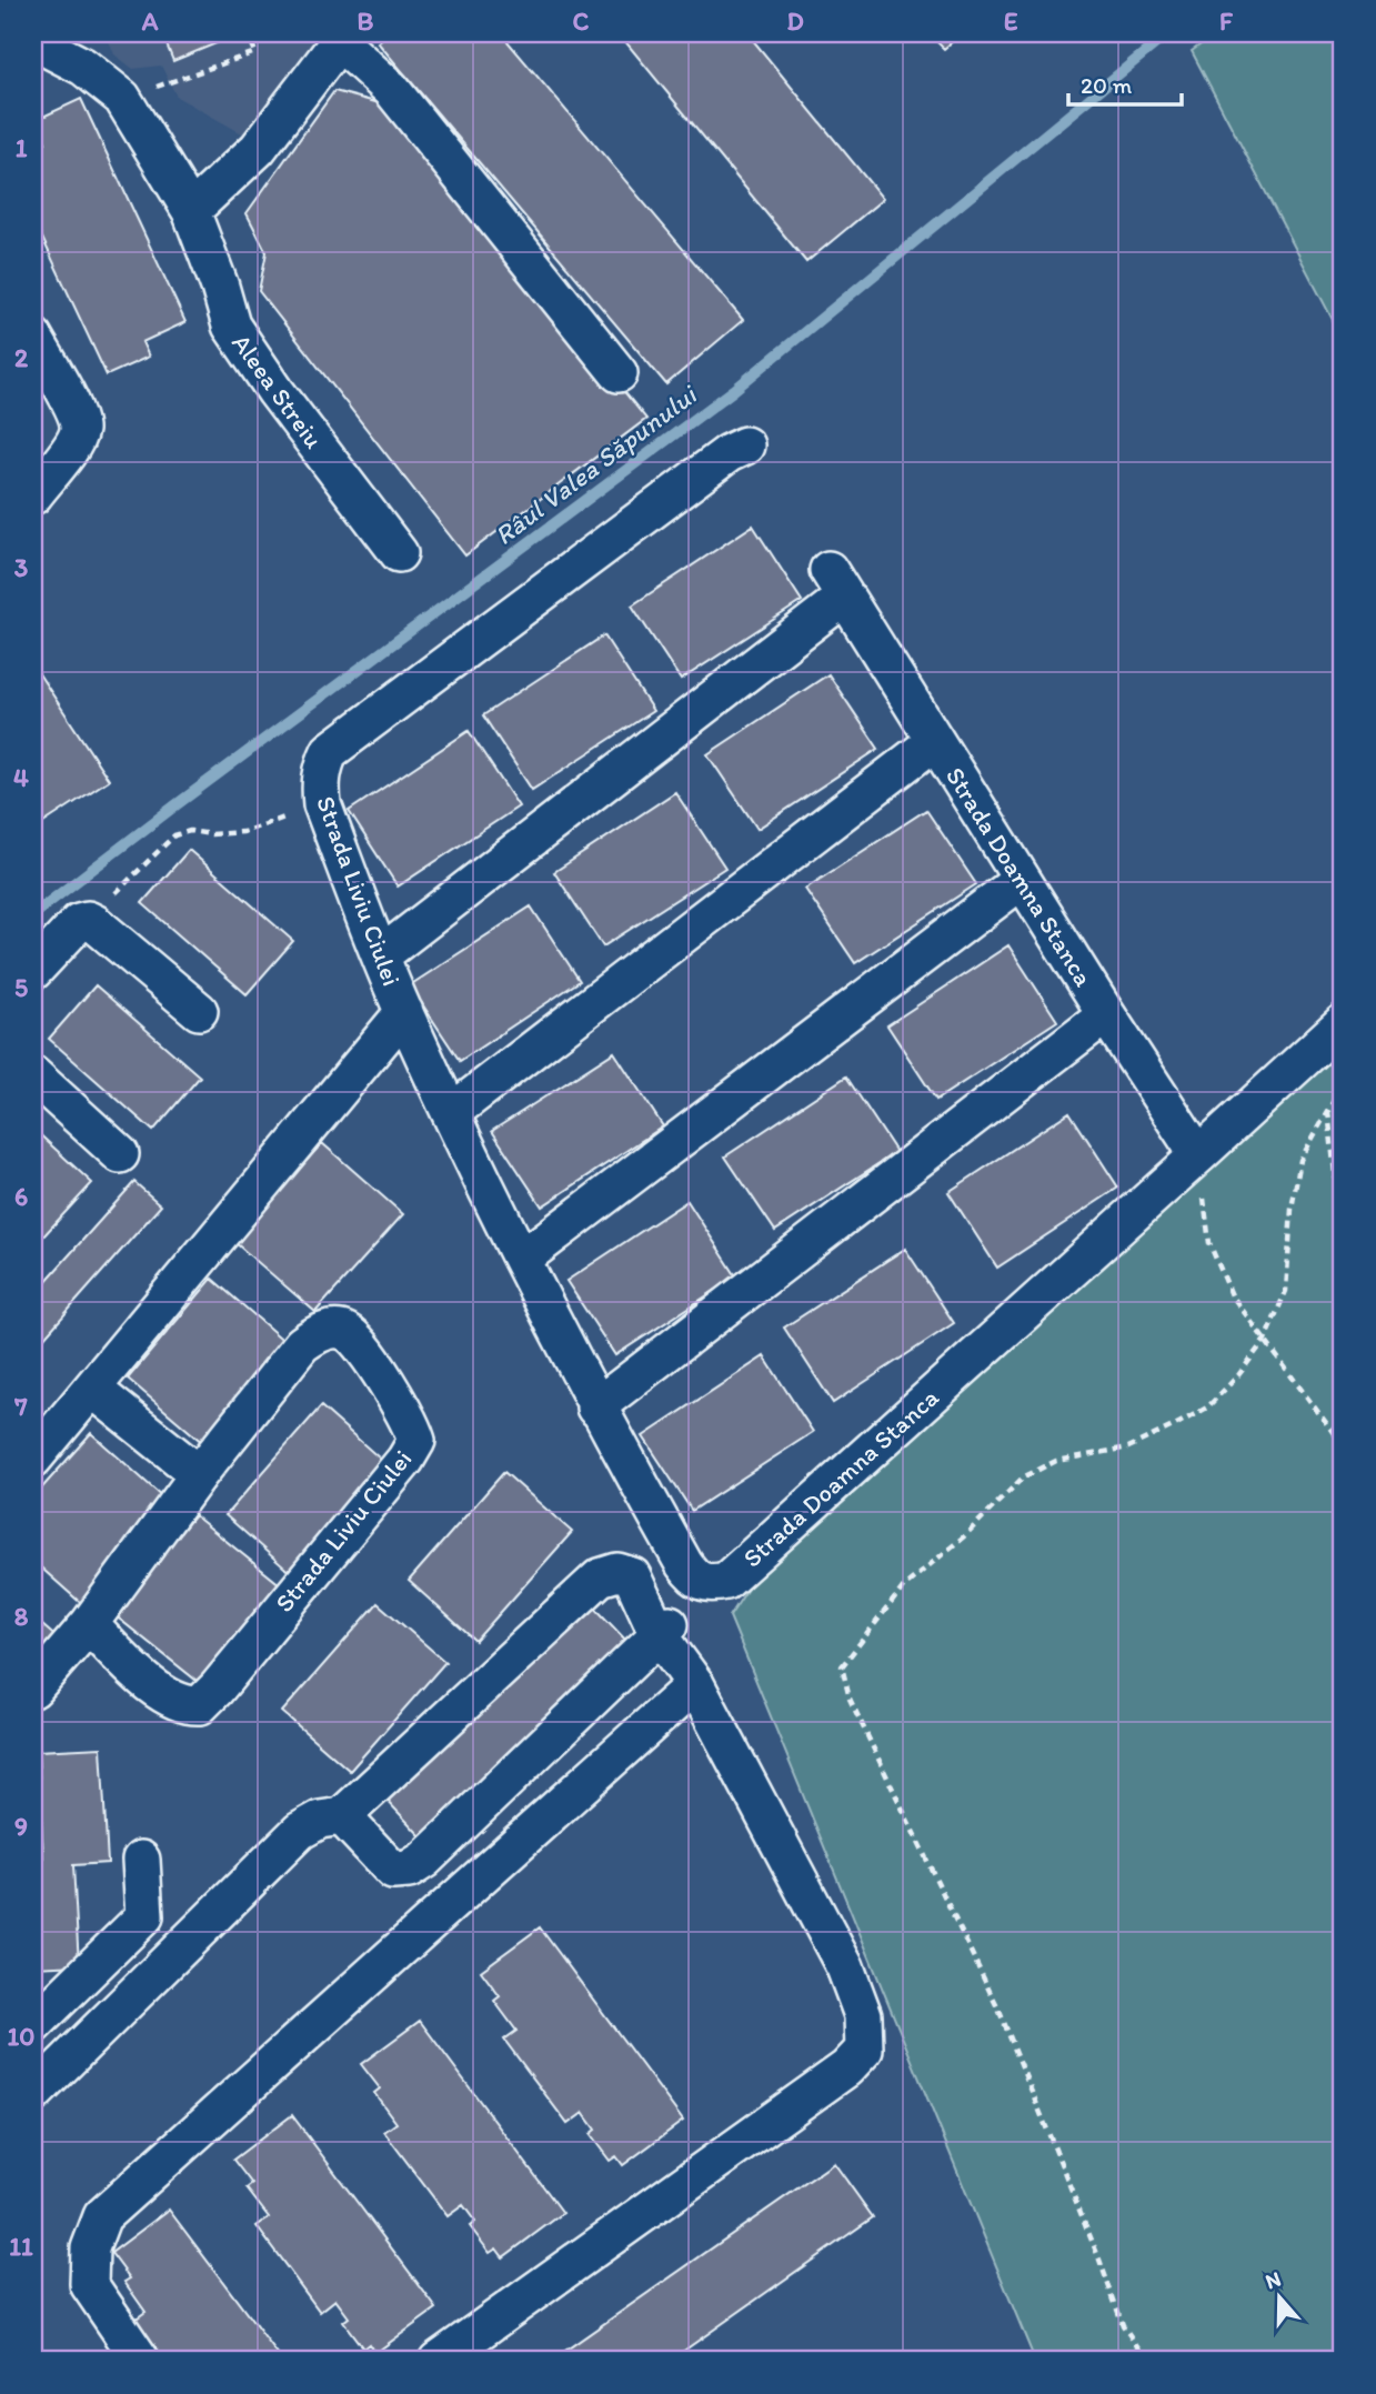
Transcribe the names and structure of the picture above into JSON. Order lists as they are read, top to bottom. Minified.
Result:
{"streets":{"street":["Aleea Streiu","Strada Doamna Stanca","Strada Liviu Ciulei"]},"crossings":[["Strada Doamna Stanca","Strada Liviu Ciulei"]],"water":["Râul Valea Săpunului"],"scale_bar":"20 m","north":"top","grid":{"columns":["A","B","C","D","E","F"],"rows":["1","2","3","4","5","6","7","8","9","10","11"]}}
